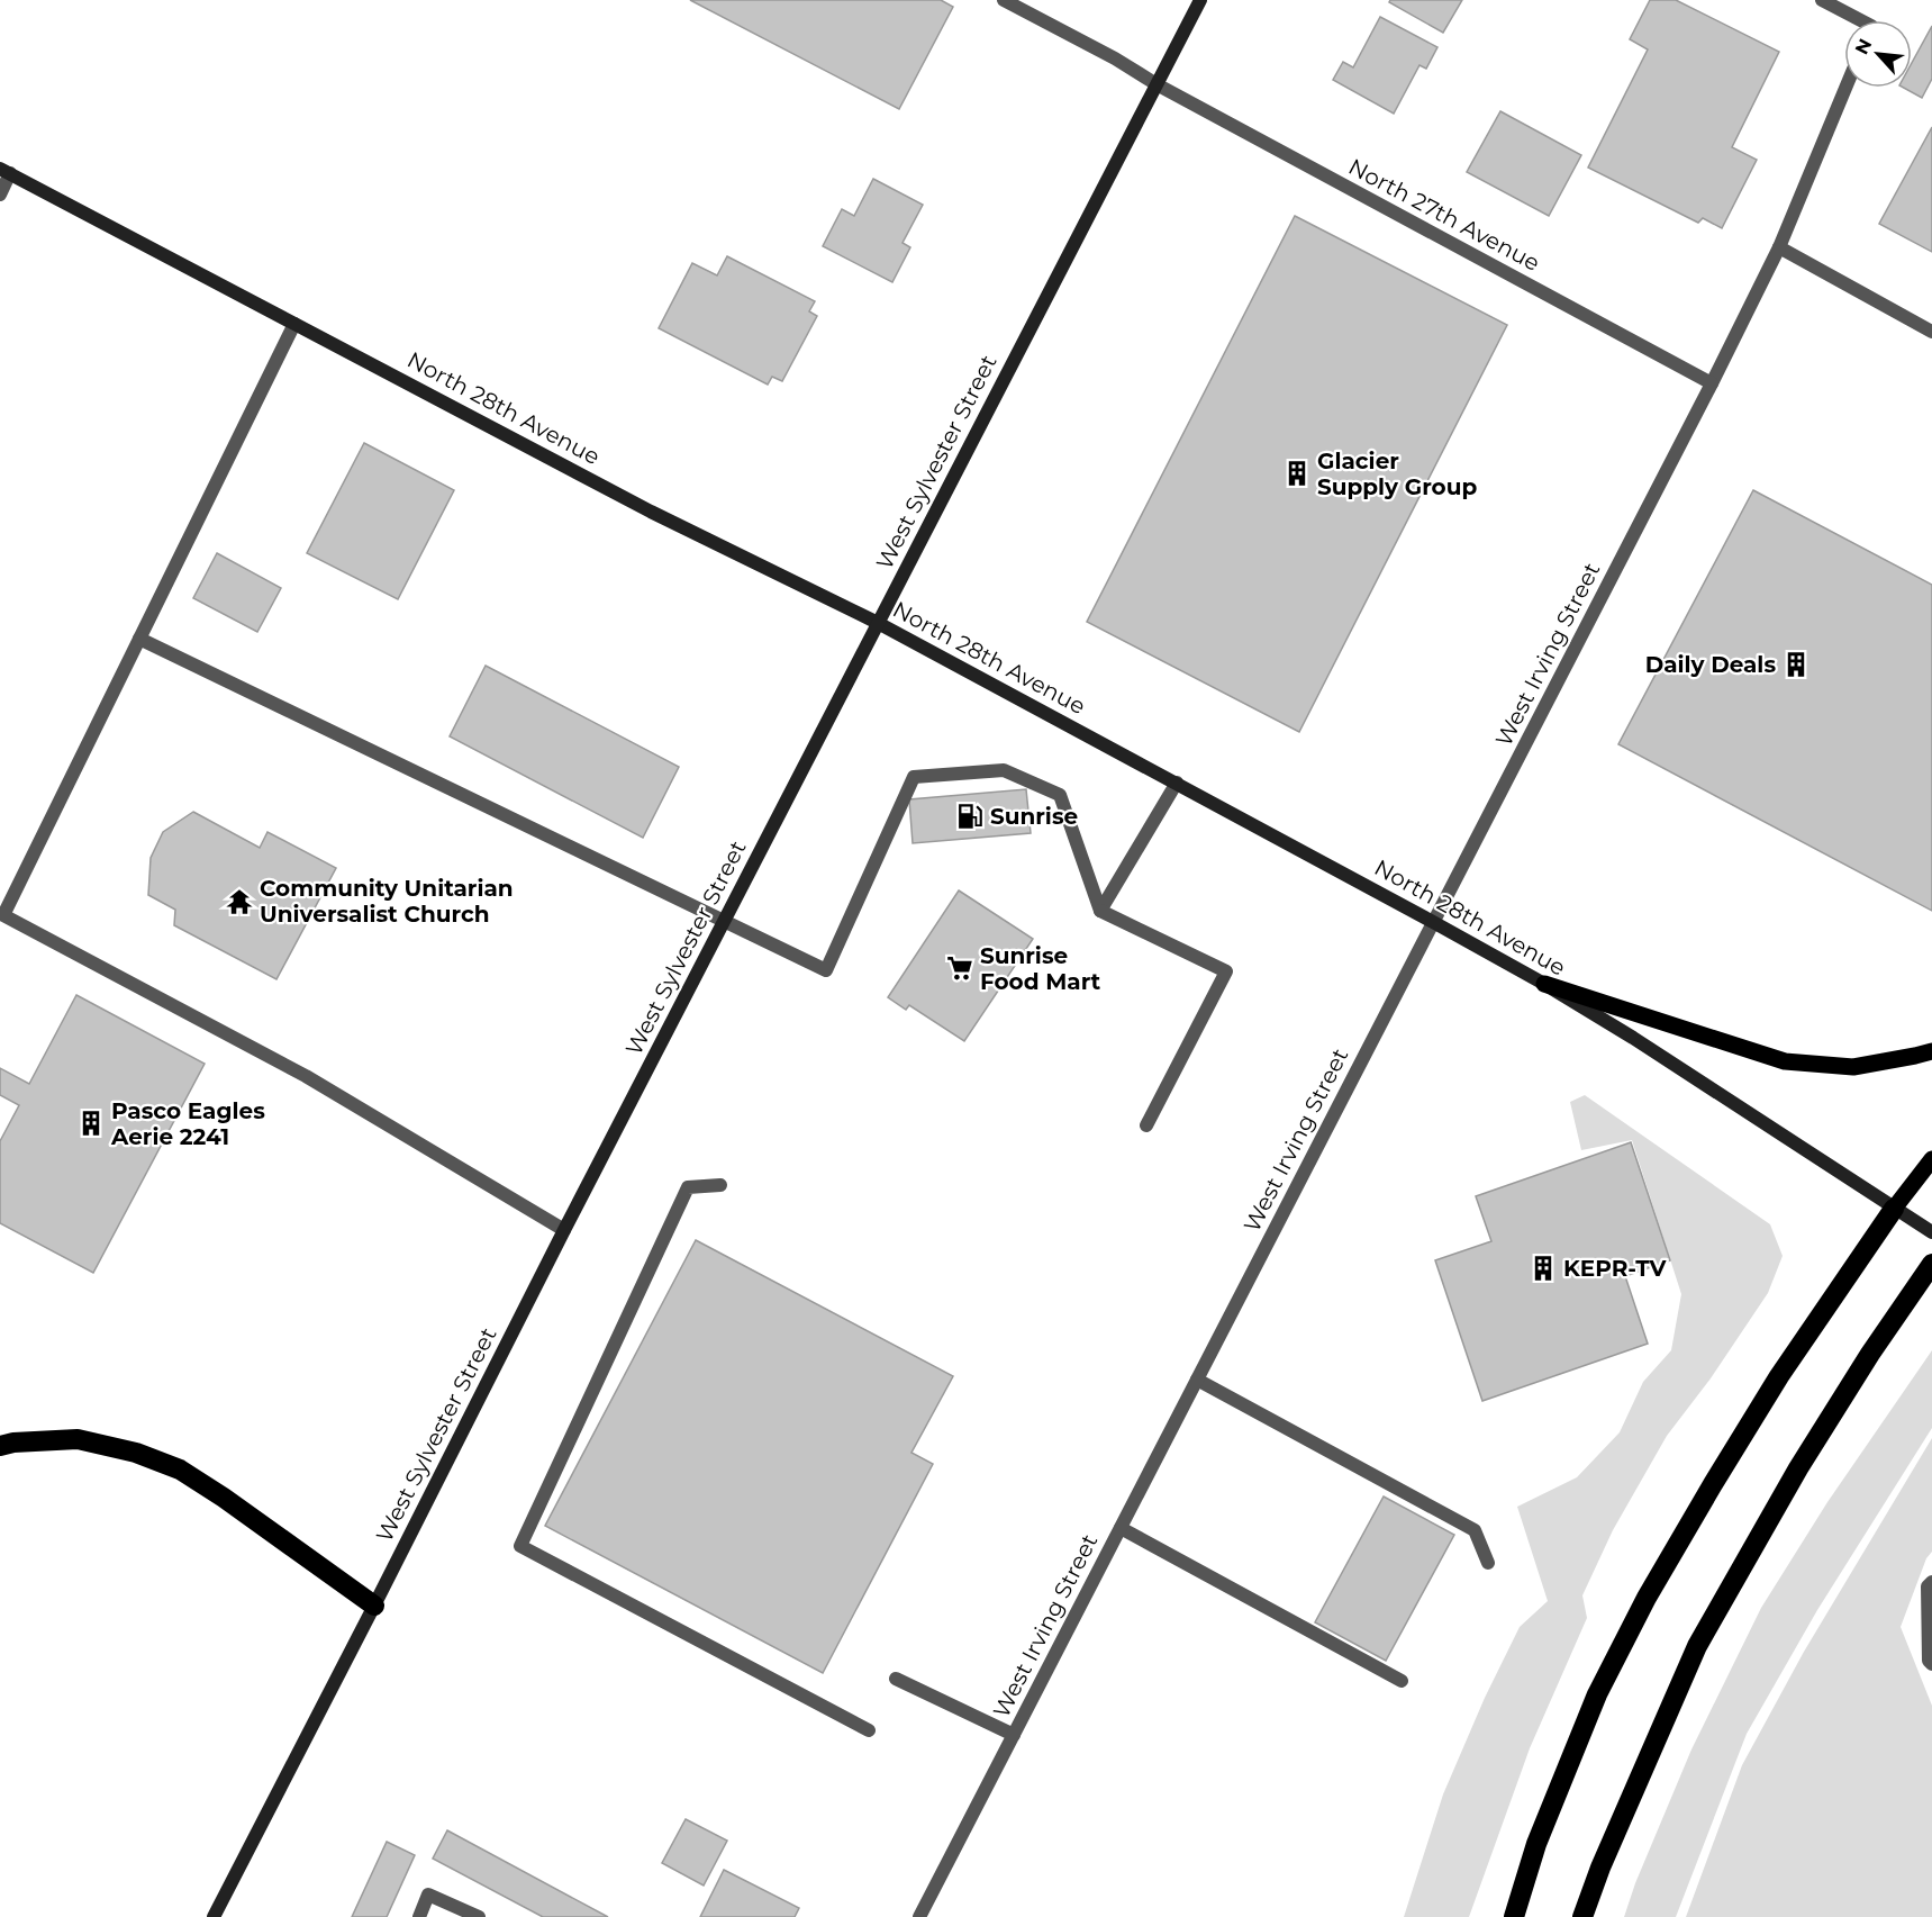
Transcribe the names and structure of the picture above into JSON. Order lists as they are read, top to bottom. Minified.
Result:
{"streets":{"street":["North 27th Avenue","North 28th Avenue","West Sylvester Street","West Irving Street"]},"crossings":[["North 27th Avenue","West Sylvester Street"],["North 27th Avenue","West Irving Street"],["North 28th Avenue","West Sylvester Street"],["North 28th Avenue","West Irving Street"]],"places":{"building":["Glacier Supply Group","Daily Deals","Pasco Eagles Aerie 2241","KEPR-TV"],"fuel station":["Sunrise"],"temple":["Community Unitarian Universalist Church"],"supermarket":["Sunrise Food Mart"]},"north":"top left"}
